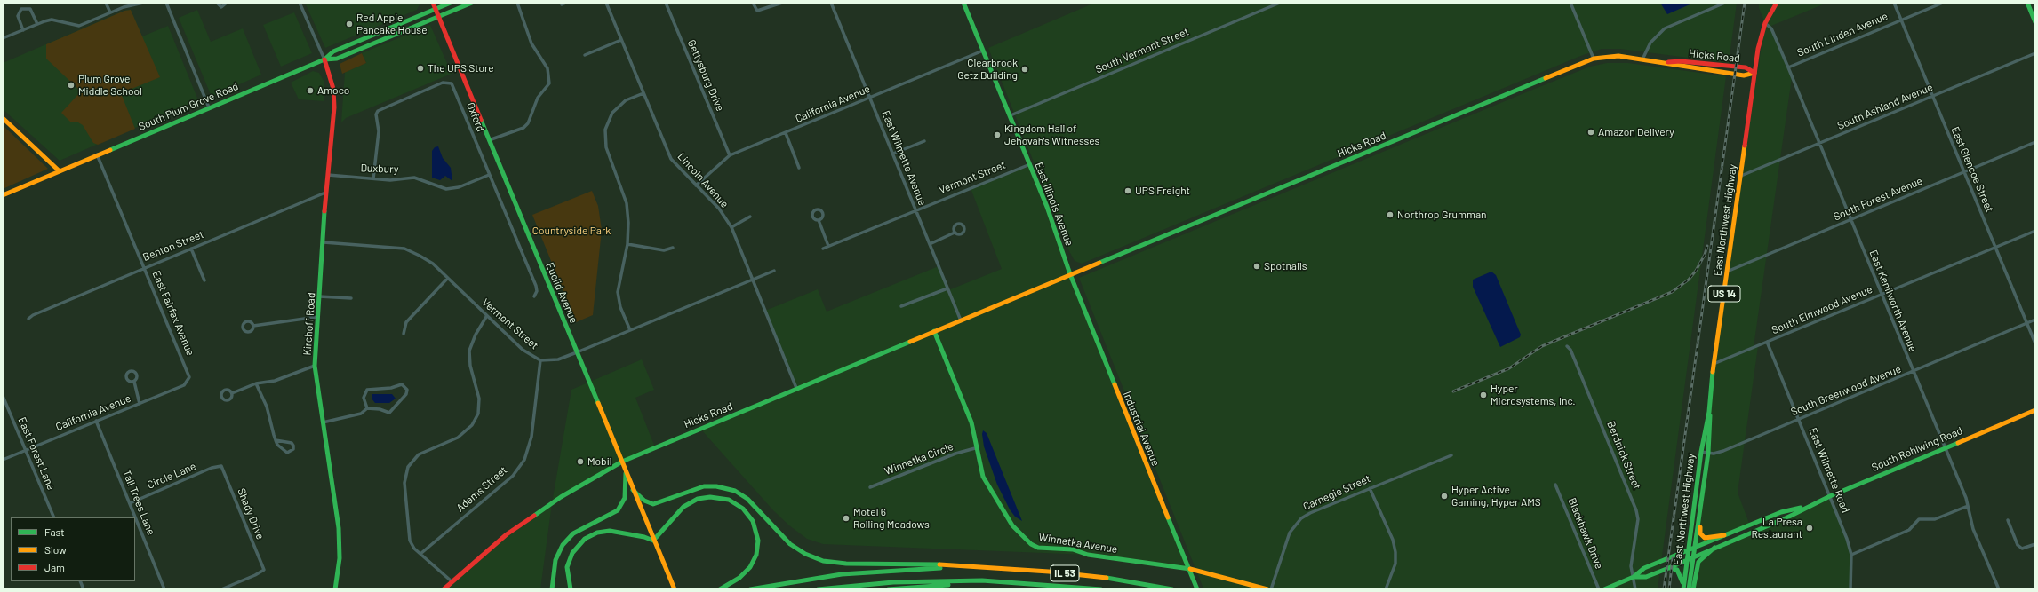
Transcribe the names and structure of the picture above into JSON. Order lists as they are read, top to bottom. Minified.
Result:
{"streets":{"main road":["Hicks Road","South Plum Grove Road","East Illinois Avenue","East Northwest Highway","Euclid Avenue","US 14","Kirchoff Road","Industrial Avenue","South Rohlwing Road","Winnetka Avenue","IL 53"],"street":["South Linden Avenue","South Vermont Street","Gettysburg Drive","California Avenue","South Ashland Avenue","Oxford","East Wilmette Avenue","Duxbury","East Glencoe Street","Vermont Street","Lincoln Avenue","South Forest Avenue","Benton Street","East Kenilworth Avenue","South Elmwood Avenue","East Fairfax Avenue","South Greenwood Avenue","East Forest Lane","Berdnick Street","Winnetka Circle","East Wilmette Road","Circle Lane","Adams Street","Carnegie Street","Tall Trees Lane","Shady Drive","Blackhawk Drive"]},"crossings":[["South Linden Avenue","East Glencoe Street"],["South Linden Avenue","East Kenilworth Avenue"],["South Vermont Street","East Illinois Avenue"],["Hicks Road","East Wilmette Avenue"],["Hicks Road","Lincoln Avenue"],["Hicks Road","East Illinois Avenue"],["Hicks Road","East Northwest Highway"],["Hicks Road","Euclid Avenue"],["Hicks Road","US 14"],["Hicks Road","Industrial Avenue"],["Hicks Road","Winnetka Avenue"],["Gettysburg Drive","California Avenue"],["California Avenue","East Wilmette Avenue"],["California Avenue","Lincoln Avenue"],["California Avenue","East Illinois Avenue"],["California Avenue","East Fairfax Avenue"],["California Avenue","East Forest Lane"],["California Avenue","Tall Trees Lane"],["South Plum Grove Road","Euclid Avenue"],["South Plum Grove Road","East Fairfax Avenue"],["South Plum Grove Road","Kirchoff Road"],["South Ashland Avenue","East Glencoe Street"],["South Ashland Avenue","East Northwest Highway"],["South Ashland Avenue","East Kenilworth Avenue"],["Oxford","Duxbury"],["East Wilmette Avenue","Vermont Street"],["Duxbury","Kirchoff Road"],["East Glencoe Street","South Forest Avenue"],["East Glencoe Street","South Elmwood Avenue"],["East Glencoe Street","South Greenwood Avenue"],["Vermont Street","Lincoln Avenue"],["Vermont Street","East Illinois Avenue"],["Vermont Street","Euclid Avenue"],["Vermont Street","Kirchoff Road"],["Vermont Street","Adams Street"],["South Forest Avenue","East Northwest Highway"],["South Forest Avenue","East Kenilworth Avenue"],["East Illinois Avenue","Industrial Avenue"],["East Northwest Highway","US 14"],["East Northwest Highway","South Elmwood Avenue"],["East Northwest Highway","South Greenwood Avenue"],["East Northwest Highway","South Rohlwing Road"],["Benton Street","East Fairfax Avenue"],["Benton Street","Kirchoff Road"],["US 14","East Kenilworth Avenue"],["East Kenilworth Avenue","South Elmwood Avenue"],["East Kenilworth Avenue","South Greenwood Avenue"],["East Kenilworth Avenue","South Rohlwing Road"],["South Elmwood Avenue","East Wilmette Road"],["South Greenwood Avenue","East Wilmette Road"],["Industrial Avenue","Winnetka Avenue"],["South Rohlwing Road","Berdnick Street"],["South Rohlwing Road","East Wilmette Road"],["Winnetka Circle","Winnetka Avenue"],["Circle Lane","Tall Trees Lane"],["Circle Lane","Shady Drive"]],"parks":["Countryside Park"],"places":["Red Apple Pancake House","The UPS Store","Clearbrook Getz Building","Plum Grove Middle School","Amoco","Amazon Delivery","Kingdom Hall of Jehovah's Witnesses","UPS Freight","Northrop Grumman","Spotnails","Hyper Microsystems, Inc.","Mobil","Hyper Active Gaming, Hyper AMS","Motel 6 Rolling Meadows","La Presa Restaurant"],"legend":["Fast","Slow","Jam"]}
